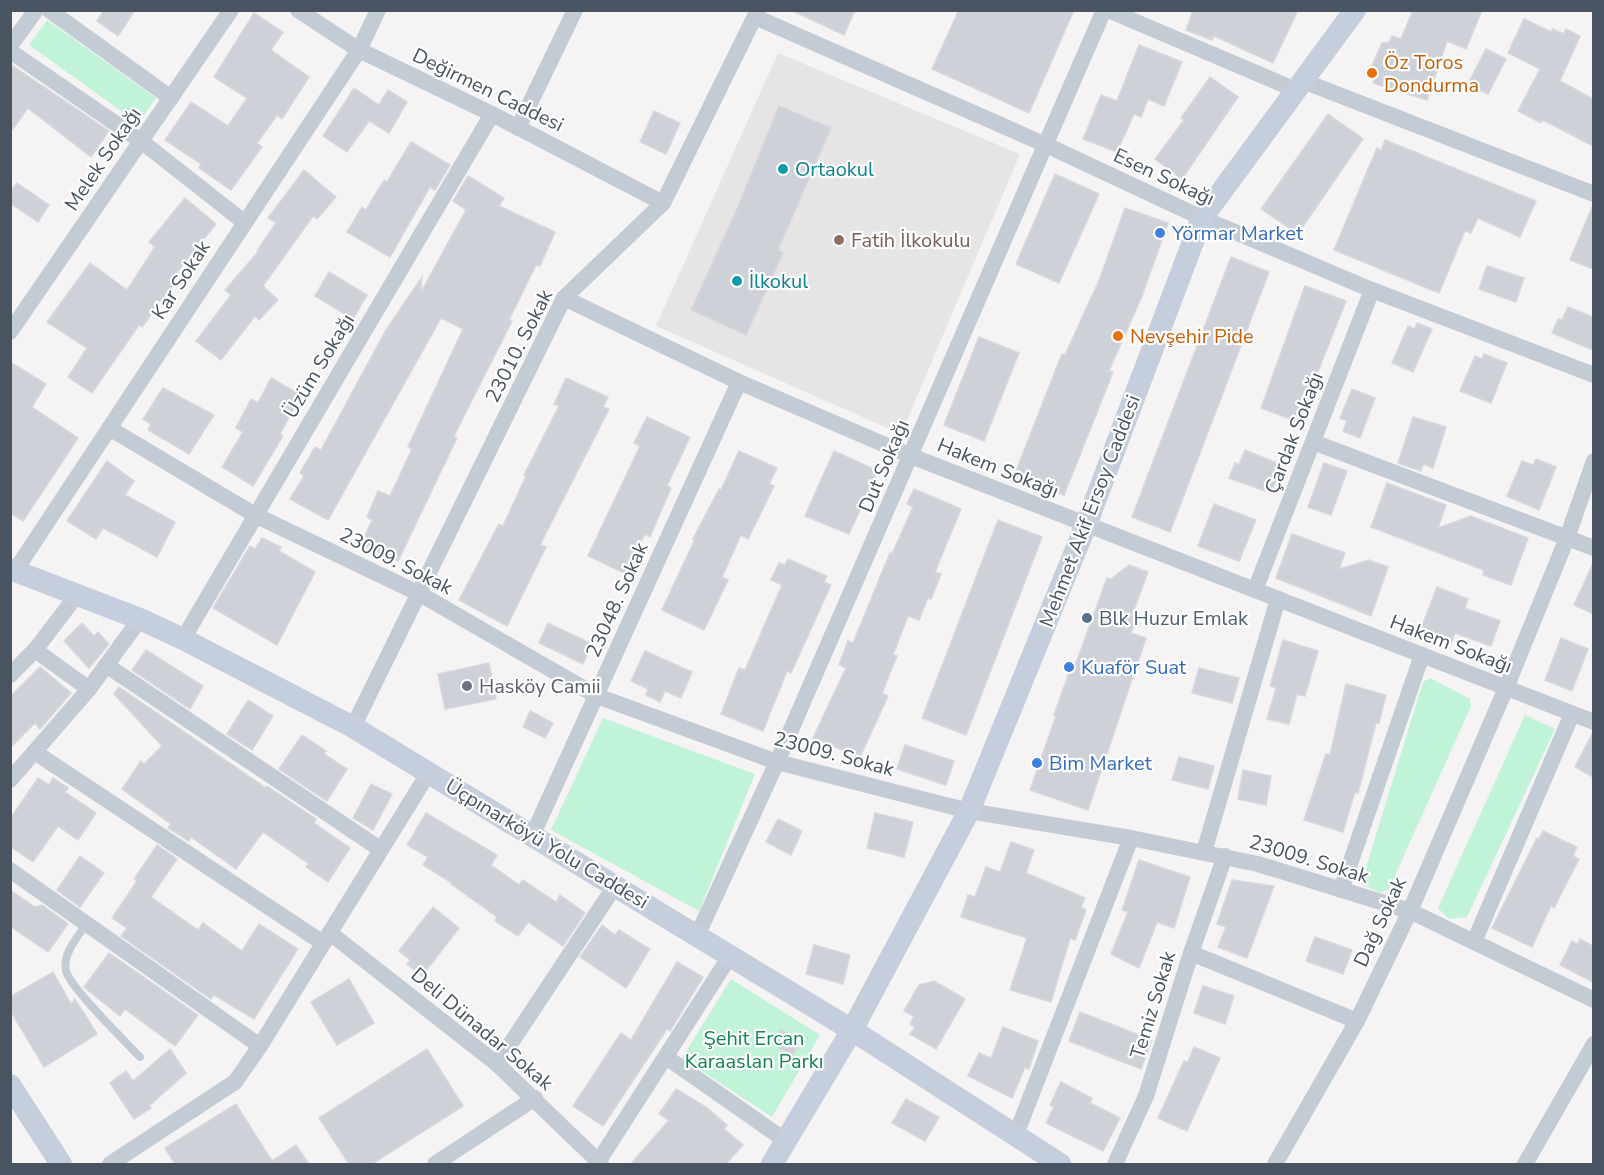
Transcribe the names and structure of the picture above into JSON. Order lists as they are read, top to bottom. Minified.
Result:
{"streets":{"main road":["Mehmet Akif Ersoy Caddesi","Üçpınarköyü Yolu Caddesi"],"street":["Değirmen Caddesi","Melek Sokağı","Esen Sokağı","Kar Sokak","23010. Sokak","Üzüm Sokağı","Çardak Sokağı","Dut Sokağı","Hakem Sokağı","23009. Sokak","23048. Sokak","Dağ Sokak","Temiz Sokak","Deli Dünadar Sokak"]},"crossings":[["Değirmen Caddesi","Kar Sokak"],["Değirmen Caddesi","23010. Sokak"],["Değirmen Caddesi","Üzüm Sokağı"],["Esen Sokağı","23010. Sokak"],["Esen Sokağı","Çardak Sokağı"],["Esen Sokağı","Dut Sokağı"],["Esen Sokağı","Mehmet Akif Ersoy Caddesi"],["Kar Sokak","23009. Sokak"],["Kar Sokak","Üçpınarköyü Yolu Caddesi"],["23010. Sokak","Hakem Sokağı"],["23010. Sokak","23009. Sokak"],["23010. Sokak","Üçpınarköyü Yolu Caddesi"],["Üzüm Sokağı","23009. Sokak"],["Üzüm Sokağı","Üçpınarköyü Yolu Caddesi"],["Çardak Sokağı","Hakem Sokağı"],["Dut Sokağı","Hakem Sokağı"],["Dut Sokağı","23009. Sokak"],["Dut Sokağı","Üçpınarköyü Yolu Caddesi"],["Hakem Sokağı","Mehmet Akif Ersoy Caddesi"],["Hakem Sokağı","23048. Sokak"],["Hakem Sokağı","Dağ Sokak"],["Mehmet Akif Ersoy Caddesi","23009. Sokak"],["Mehmet Akif Ersoy Caddesi","Üçpınarköyü Yolu Caddesi"],["23009. Sokak","23048. Sokak"],["23009. Sokak","Dağ Sokak"],["23009. Sokak","Temiz Sokak"],["23048. Sokak","Üçpınarköyü Yolu Caddesi"]],"parks":["Şehit Ercan Karaaslan Parkı"],"places":["Öz Toros Dondurma","Ortaokul","Yörmar Market","Fatih İlkokulu","İlkokul","Nevşehir Pide","Blk Huzur Emlak","Kuaför Suat","Hasköy Camii","Bim Market"]}
